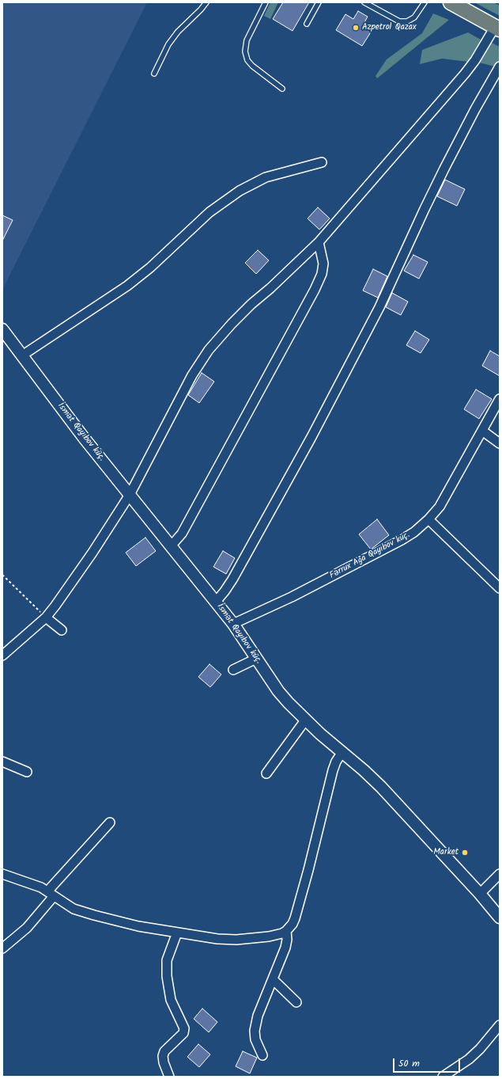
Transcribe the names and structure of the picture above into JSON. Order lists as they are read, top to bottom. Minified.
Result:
{"streets":{"street":["İsmət Qayıbov küç.","Fərrux Ağa Qayıbov küç."]},"crossings":[["İsmət Qayıbov küç.","Fərrux Ağa Qayıbov küç."]],"places":["Azpetrol Qazax","Market"],"scale_bar":"50 m"}
